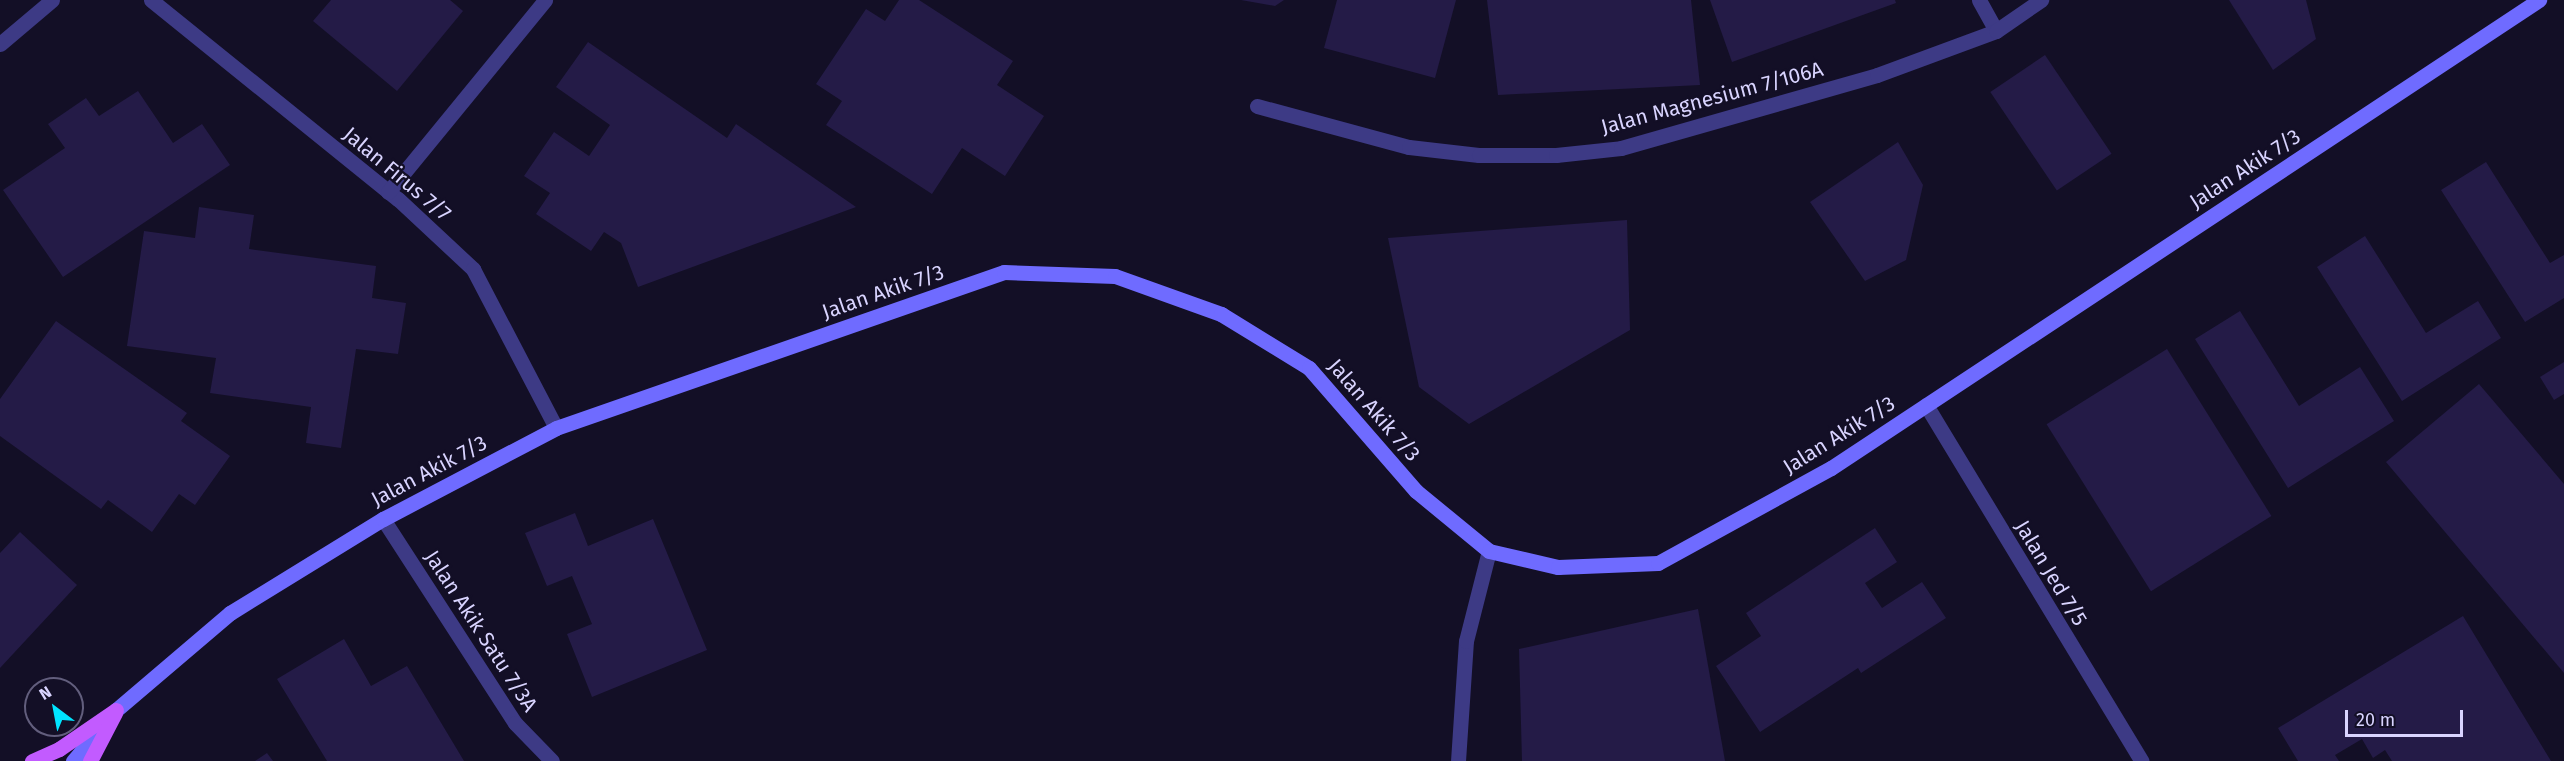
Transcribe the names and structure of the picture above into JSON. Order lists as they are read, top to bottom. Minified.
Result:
{"streets":{"street":["Jalan Magnesium 7/106A","Jalan Akik 7/3","Jalan Firus 7/7","Jalan Jed 7/5","Jalan Akik Satu 7/3A"]},"crossings":[["Jalan Akik 7/3","Jalan Firus 7/7"],["Jalan Akik 7/3","Jalan Jed 7/5"],["Jalan Akik 7/3","Jalan Akik Satu 7/3A"]],"scale_bar":"20 m","north":"top left"}
